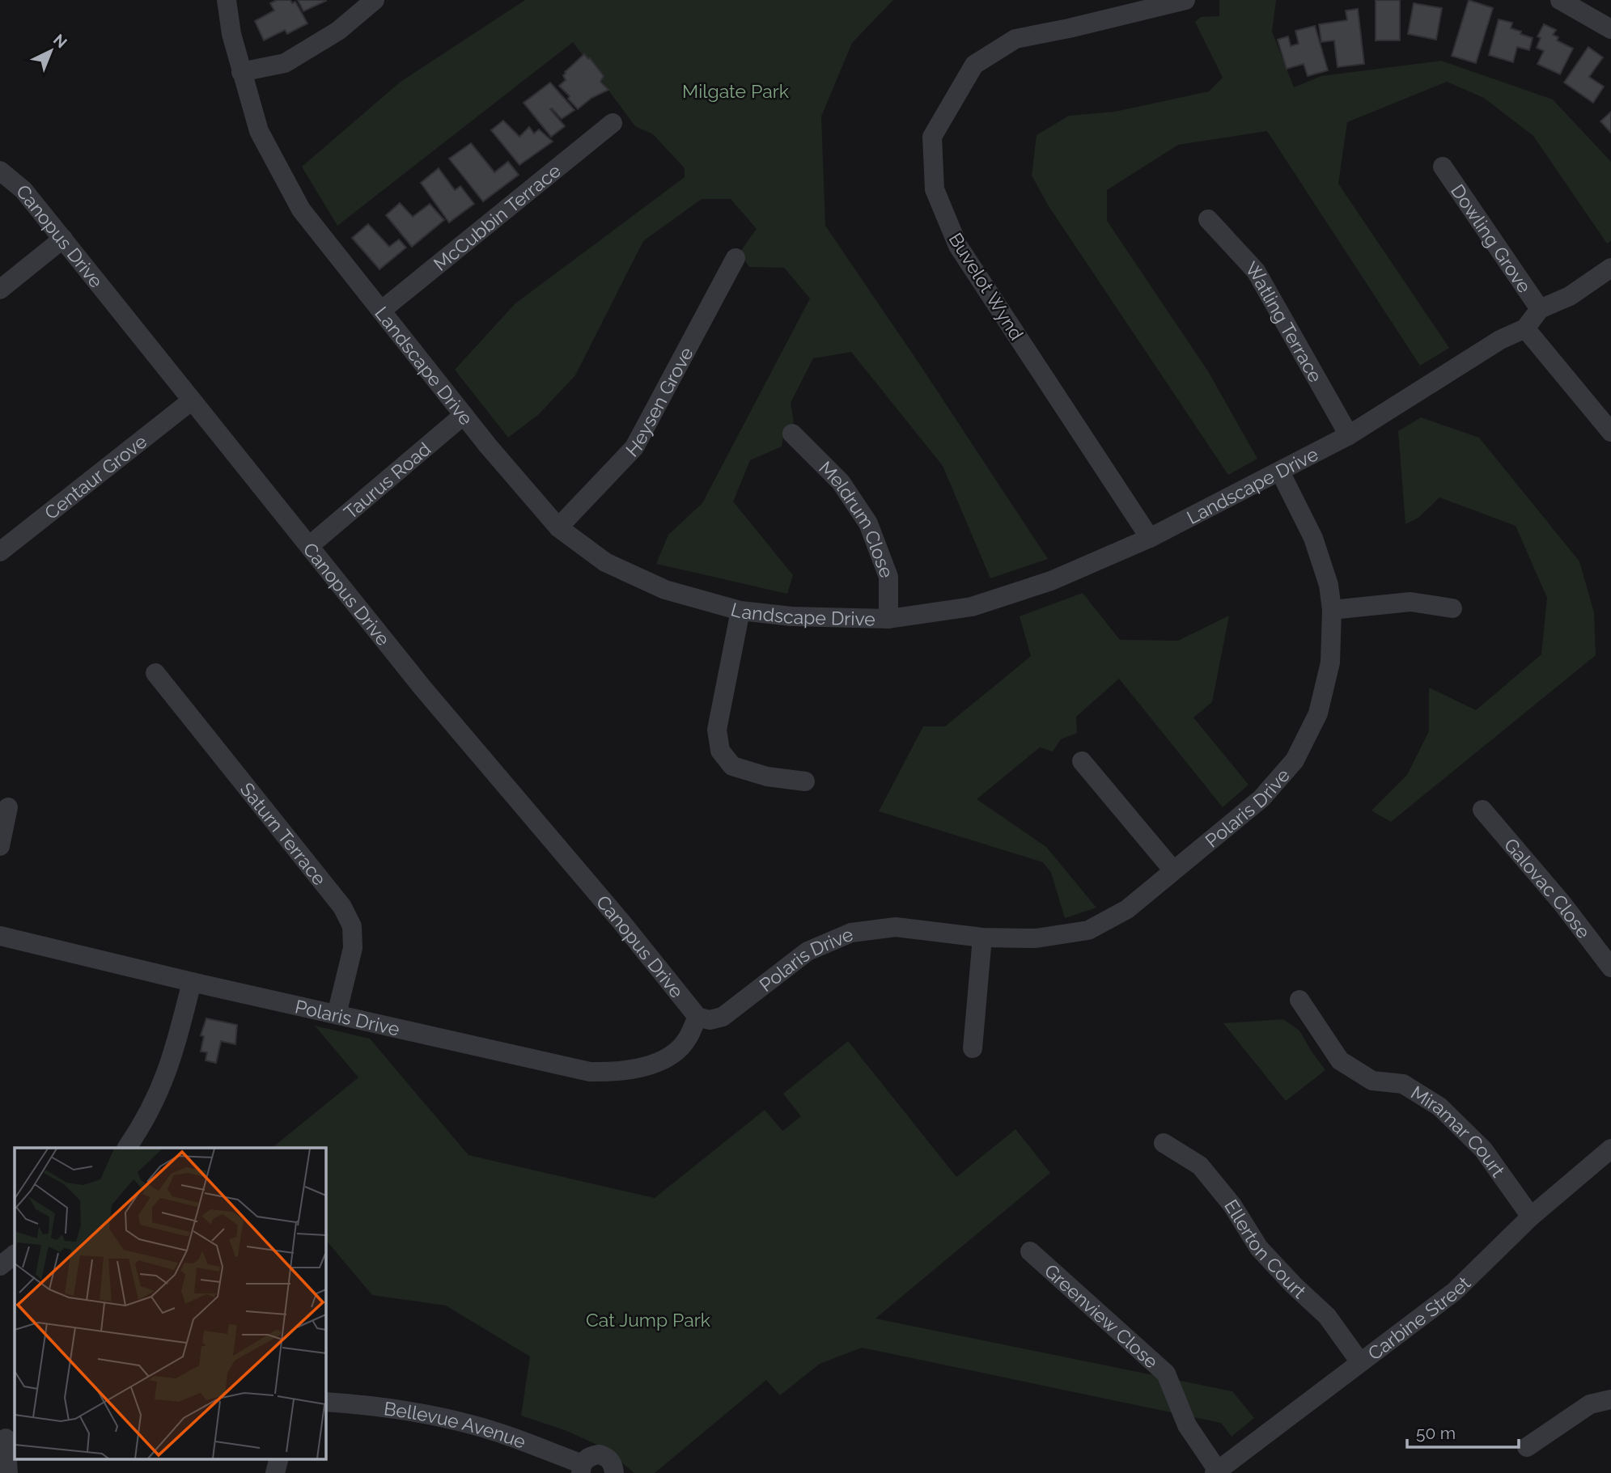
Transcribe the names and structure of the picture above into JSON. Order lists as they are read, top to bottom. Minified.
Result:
{"streets":{"street":["McCubbin Terrace","Canopus Drive","Dowling Grove","Buvelot Wynd","Watling Terrace","Landscape Drive","Heysen Grove","Centaur Grove","Taurus Road","Meldrum Close","Polaris Drive","Saturn Terrace","Galovac Close","Miramar Court","Ellerton Court","Greenview Close","Carbine Street","Bellevue Avenue"]},"crossings":[["McCubbin Terrace","Landscape Drive"],["Canopus Drive","Centaur Grove"],["Canopus Drive","Taurus Road"],["Canopus Drive","Polaris Drive"],["Dowling Grove","Landscape Drive"],["Buvelot Wynd","Landscape Drive"],["Watling Terrace","Landscape Drive"],["Landscape Drive","Heysen Grove"],["Landscape Drive","Taurus Road"],["Landscape Drive","Meldrum Close"],["Landscape Drive","Polaris Drive"],["Polaris Drive","Saturn Terrace"],["Miramar Court","Carbine Street"],["Ellerton Court","Carbine Street"],["Greenview Close","Carbine Street"]],"parks":["Milgate Park","Cat Jump Park"],"scale_bar":"50 m","north":"top right"}
